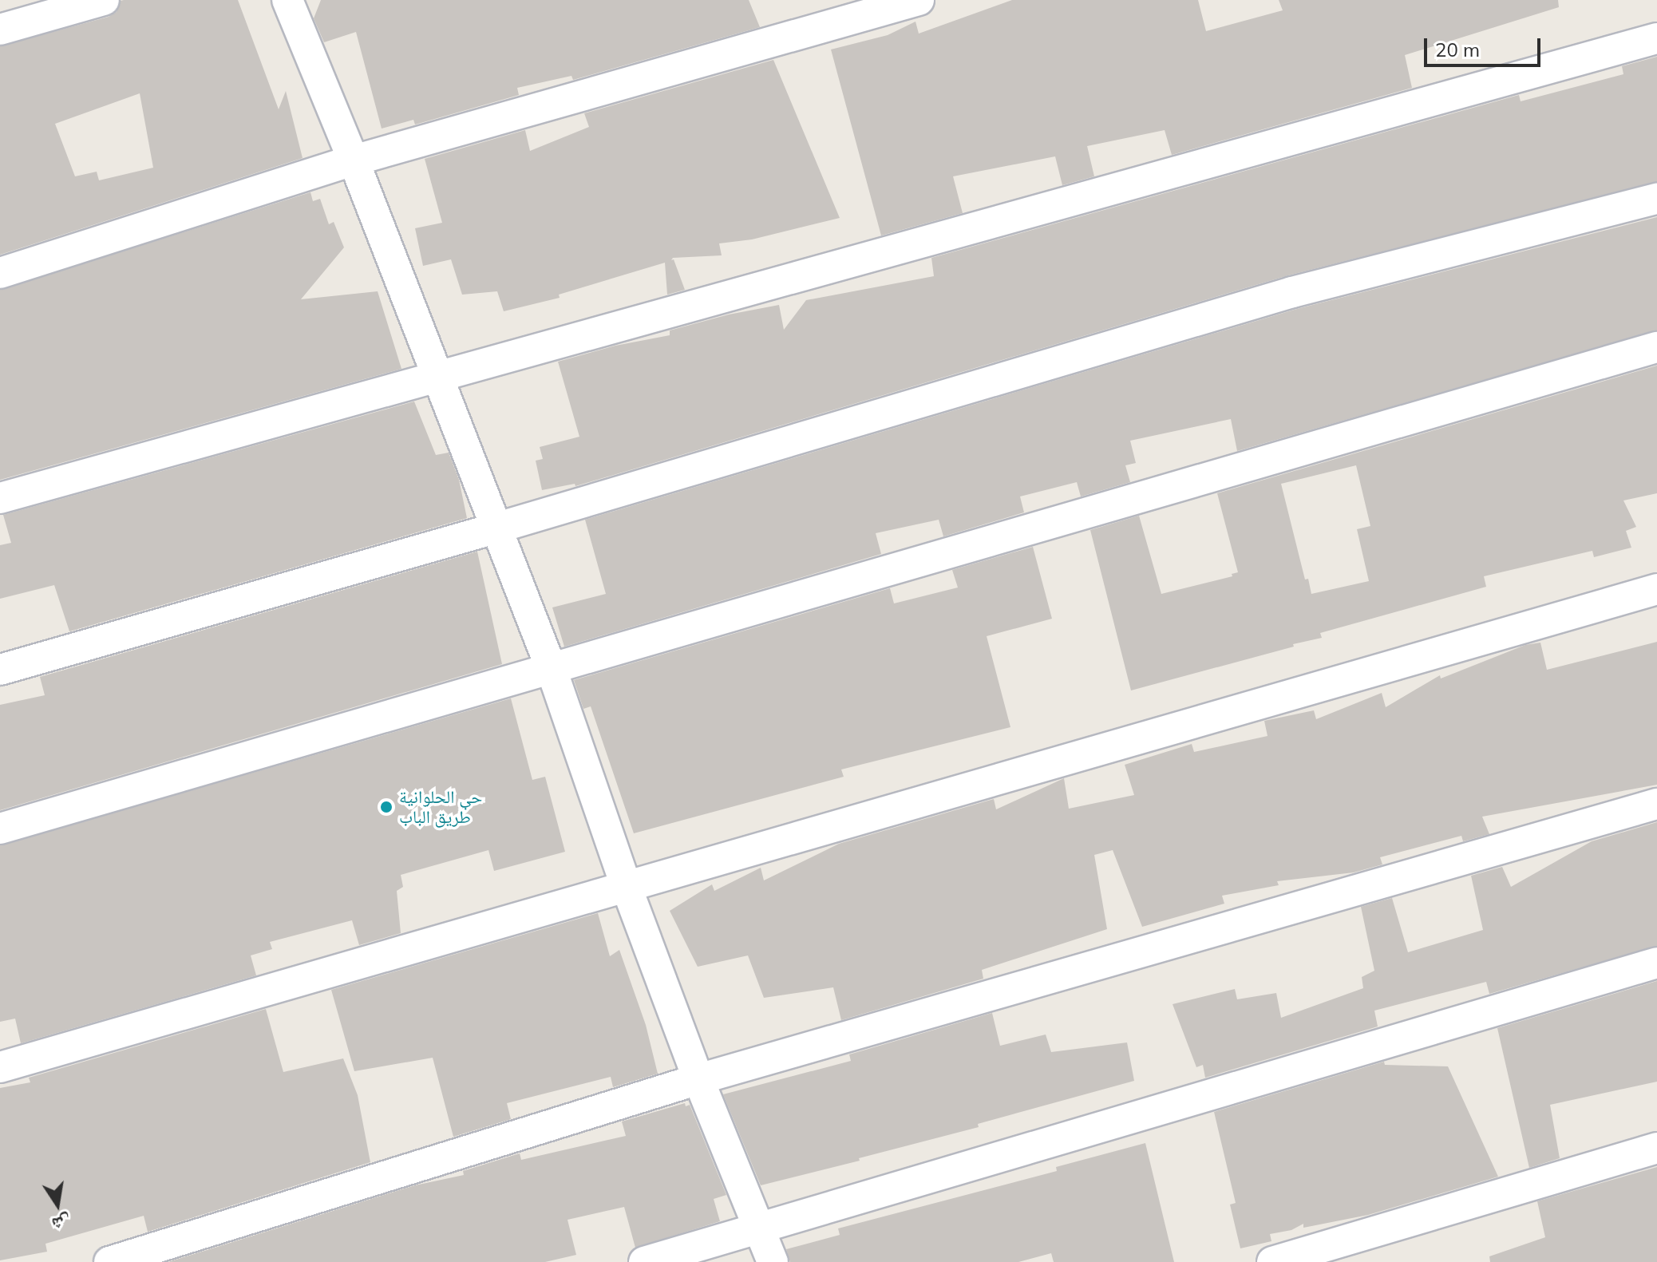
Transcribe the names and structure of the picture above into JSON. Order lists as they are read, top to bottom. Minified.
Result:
{"places":["حي الحلوانية طريق الباب"],"scale_bar":"20 m","north":"bottom"}
